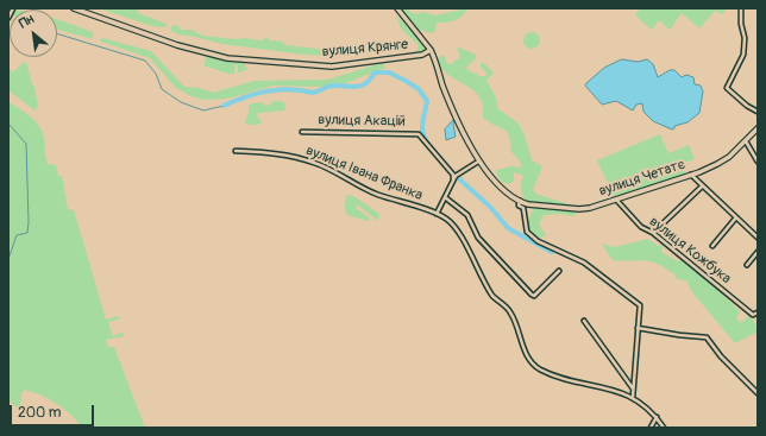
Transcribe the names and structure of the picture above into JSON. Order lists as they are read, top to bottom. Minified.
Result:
{"streets":{"street":["вулиця Крянге","вулиця Акацій","вулиця Івана Франка","вулиця Четатє","вулиця Кожбука"]},"crossings":[["вулиця Четатє","вулиця Кожбука"]],"scale_bar":"200 m","north":"top left"}
